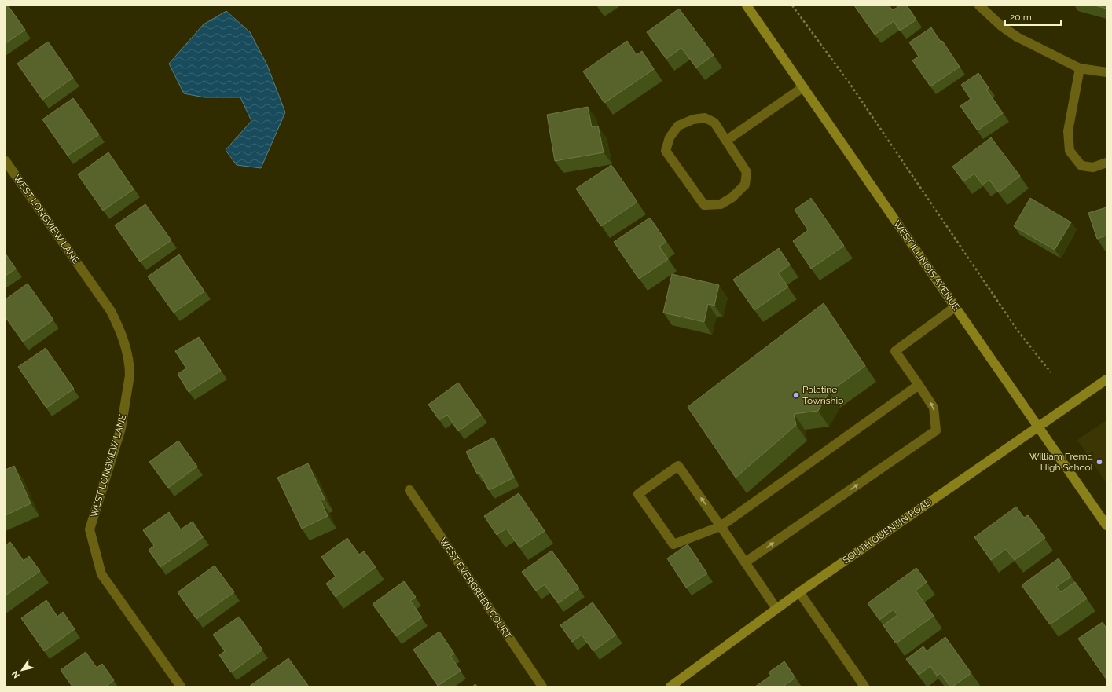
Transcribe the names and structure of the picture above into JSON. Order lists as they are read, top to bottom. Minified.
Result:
{"streets":{"main road":["WEST ILLINOIS AVENUE","SOUTH QUENTIN ROAD"],"street":["WEST LONGVIEW LANE","WEST EVERGREEN COURT"]},"crossings":[["WEST ILLINOIS AVENUE","SOUTH QUENTIN ROAD"]],"places":["Palatine Township","William Fremd High School"],"scale_bar":"20 m","north":"bottom left"}
